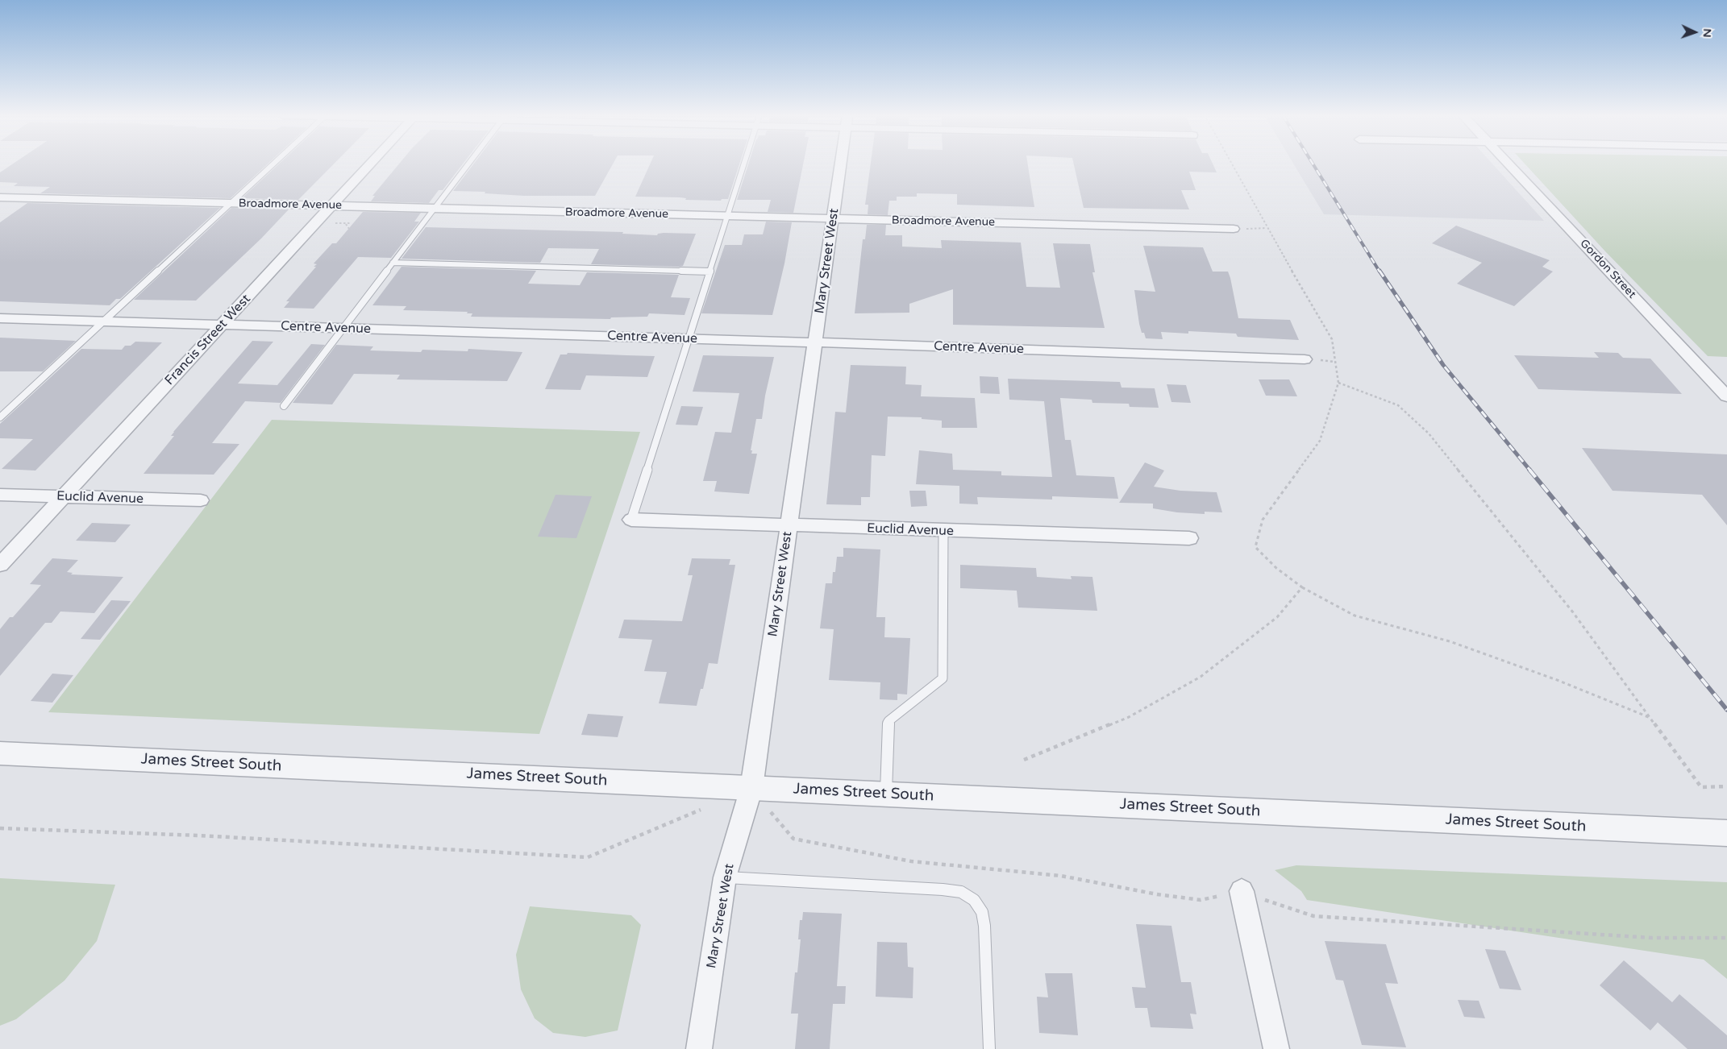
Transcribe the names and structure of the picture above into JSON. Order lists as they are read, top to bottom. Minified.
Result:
{"streets":{"street":["Broadmore Avenue","Mary Street West","Gordon Street","Centre Avenue","Francis Street West","Euclid Avenue","James Street South"]},"crossings":[["Broadmore Avenue","Mary Street West"],["Broadmore Avenue","Francis Street West"],["Mary Street West","Centre Avenue"],["Mary Street West","Euclid Avenue"],["Mary Street West","James Street South"],["Centre Avenue","Francis Street West"],["Francis Street West","Euclid Avenue"]],"north":"right"}
